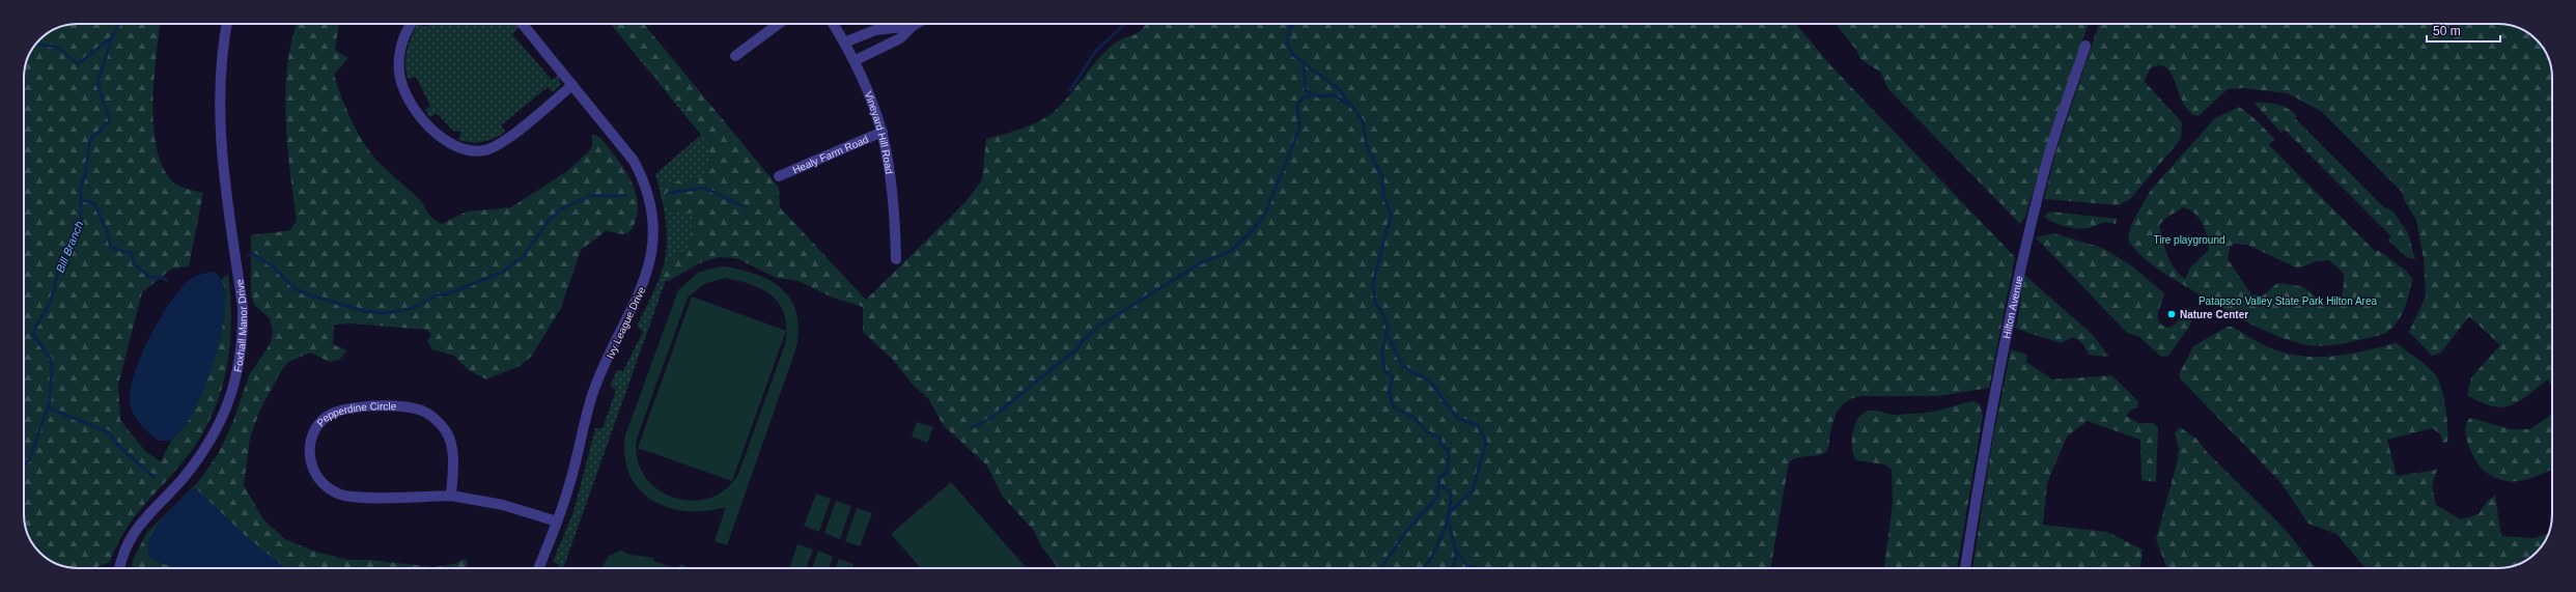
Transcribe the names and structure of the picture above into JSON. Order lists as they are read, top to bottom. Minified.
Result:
{"streets":{"street":["Vineyard Hill Road","Healy Farm Road","Hilton Avenue","Ivy League Drive","Foxhall Manor Drive","Pepperdine Circle"]},"crossings":[["Vineyard Hill Road","Healy Farm Road"],["Ivy League Drive","Pepperdine Circle"]],"water":["Bill Branch"],"parks":["Tire playground","Patapsco Valley State Park Hilton Area"],"places":["Nature Center"],"scale_bar":"50 m"}
